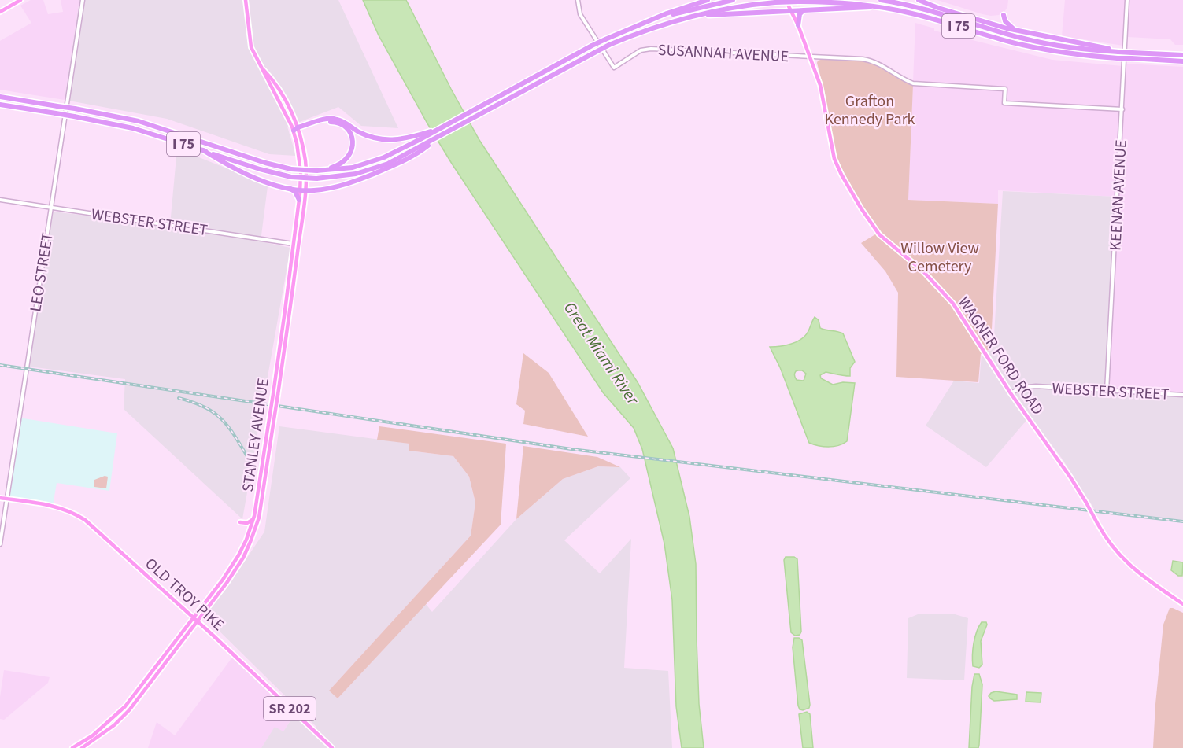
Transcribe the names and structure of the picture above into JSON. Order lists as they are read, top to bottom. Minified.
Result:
{"streets":{"highway":["I 75"],"main road":["WAGNER FORD ROAD","STANLEY AVENUE","OLD TROY PIKE","SR 202"],"street":["SUSANNAH AVENUE","KEENAN AVENUE","WEBSTER STREET","LEO STREET"]},"crossings":[["SUSANNAH AVENUE","KEENAN AVENUE"],["SUSANNAH AVENUE","WAGNER FORD ROAD"],["KEENAN AVENUE","WEBSTER STREET"],["WEBSTER STREET","LEO STREET"],["WEBSTER STREET","WAGNER FORD ROAD"],["WEBSTER STREET","STANLEY AVENUE"],["LEO STREET","OLD TROY PIKE"],["STANLEY AVENUE","OLD TROY PIKE"]],"water":["Great Miami River"],"parks":["Grafton Kennedy Park","Willow View Cemetery"]}
